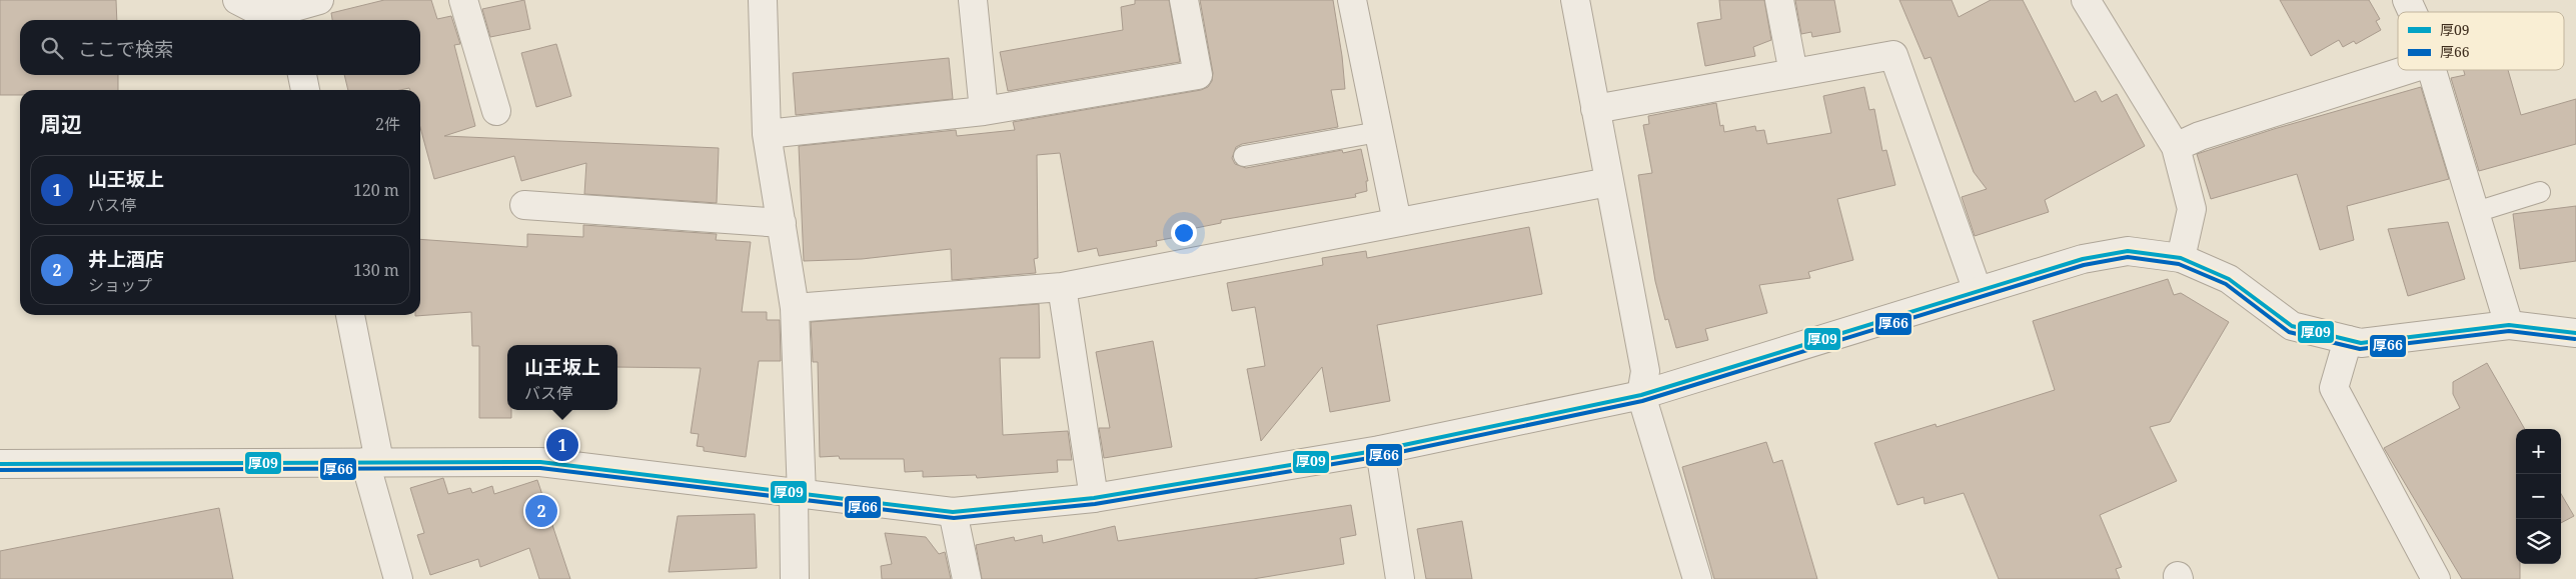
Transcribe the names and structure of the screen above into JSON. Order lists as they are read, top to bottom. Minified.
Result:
{"lines":["transit line 厚09","transit line 厚66"],"legend":["厚09","厚66"],"page":{"search":"ここで検索","heading":["周辺","2件"],"list":[{"mark":"1","name":"山王坂上","note":"バス停","value":"120 m"},{"mark":"2","name":"井上酒店","note":"ショップ","value":"130 m"}],"popup":["山王坂上","バス停"],"pins":["1","2"],"map_buttons":["+","−"]}}
